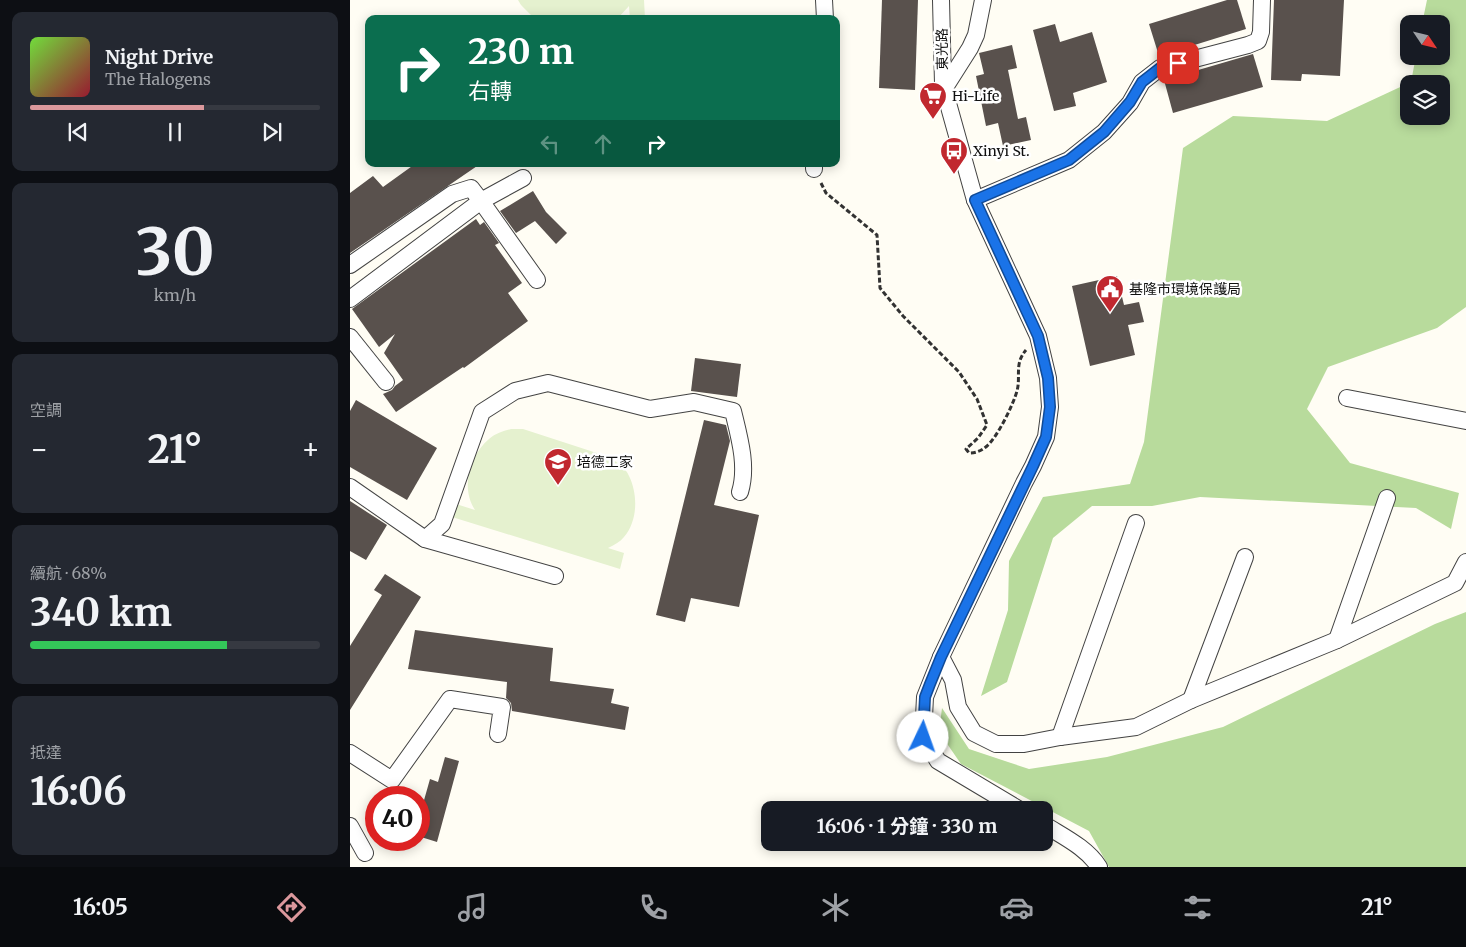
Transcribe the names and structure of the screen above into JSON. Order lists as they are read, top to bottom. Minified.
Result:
{"streets":{"street":["東光路"]},"places":{"supermarket":["Hi-Life"],"bus stop":["Xinyi St."],"public building":["基隆市環境保護局"],"school or university":["培德工家"]},"north":"bottom right","page":{"turn":["230 m","右轉"],"song":["Night Drive","The Halogens"],"tile":[["30","km/h"],"空調",["續航 · 68%","340 km"],["抵達","16:06"]],"heat":["−","21°","+"],"limit":"40","trip":"16:06 · 1 分鐘 · 330 m","tabs":["16:05","21°"]}}
